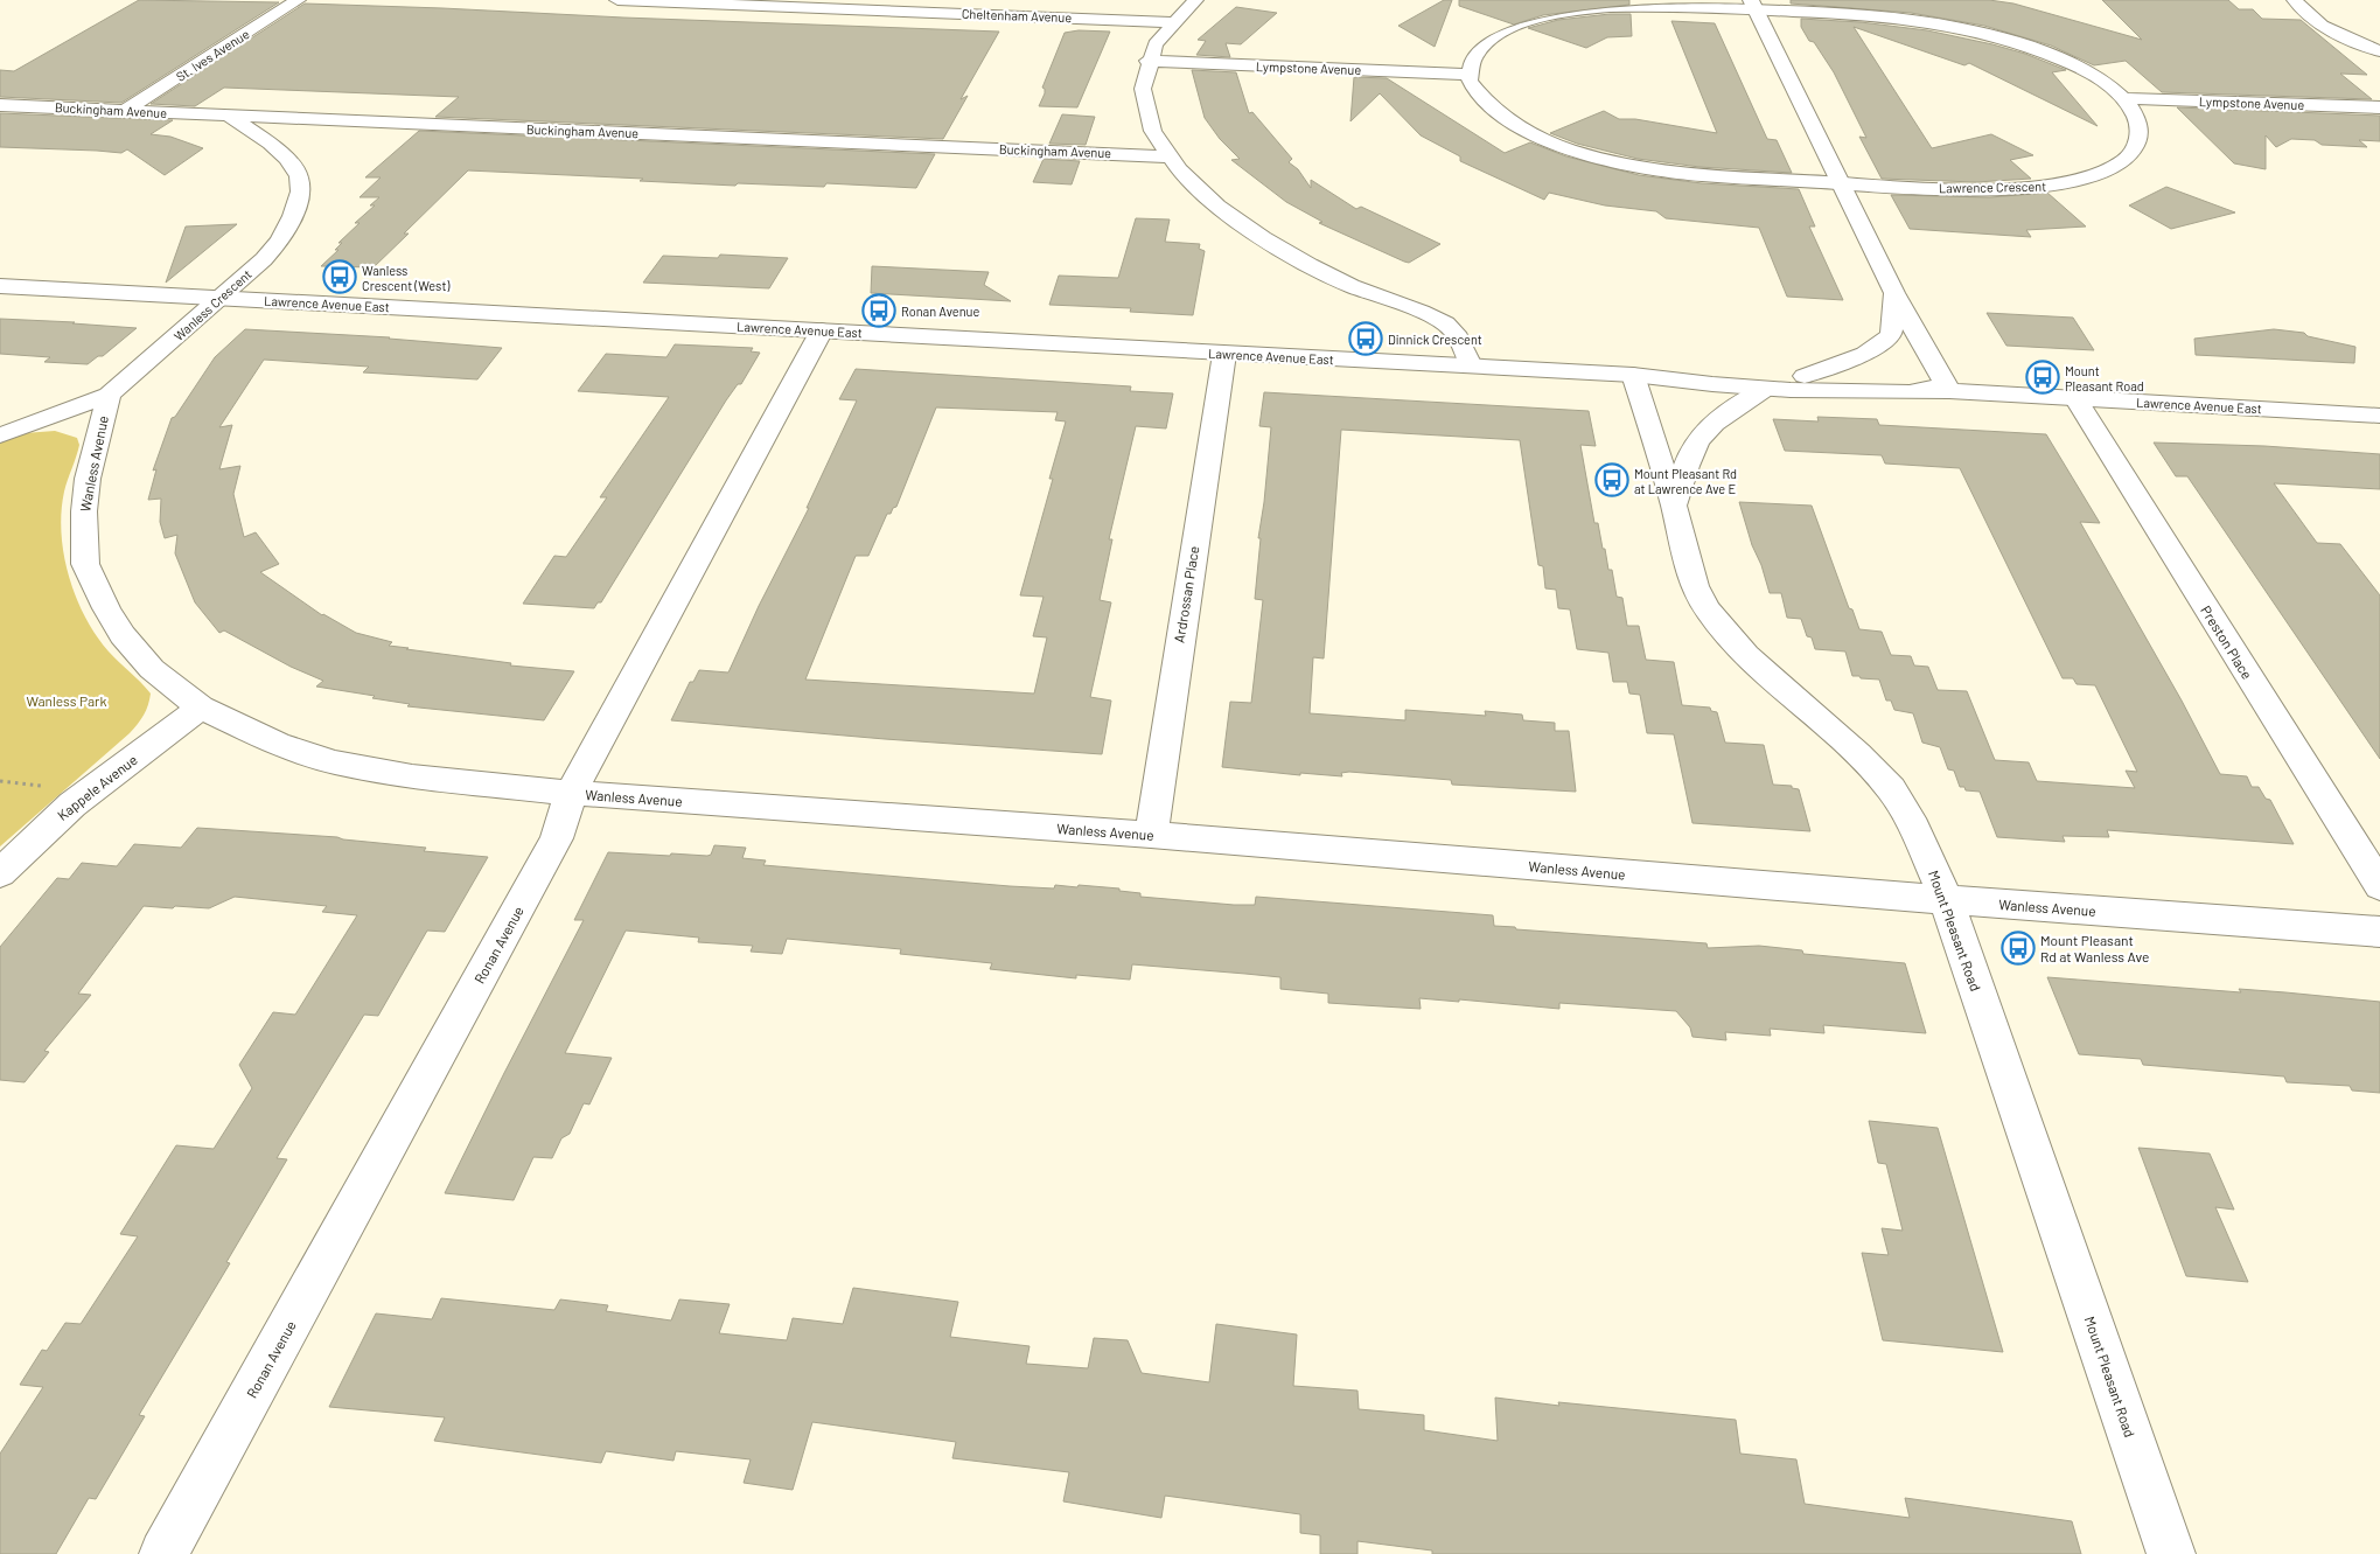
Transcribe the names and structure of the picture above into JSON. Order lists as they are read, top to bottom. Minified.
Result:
{"streets":{"street":["Cheltenham Avenue","St. Ives Avenue","Lympstone Avenue","Buckingham Avenue","Lawrence Crescent","Lawrence Avenue East","Wanless Crescent","Wanless Avenue","Ardrossan Place","Preston Place","Kappele Avenue","Mount Pleasant Road","Ronan Avenue"]},"crossings":[["St. Ives Avenue","Buckingham Avenue"],["Lympstone Avenue","Lawrence Crescent"],["Buckingham Avenue","Wanless Crescent"],["Lawrence Avenue East","Wanless Crescent"],["Lawrence Avenue East","Ardrossan Place"],["Lawrence Avenue East","Preston Place"],["Lawrence Avenue East","Mount Pleasant Road"],["Lawrence Avenue East","Ronan Avenue"],["Wanless Crescent","Wanless Avenue"],["Wanless Avenue","Ardrossan Place"],["Wanless Avenue","Kappele Avenue"],["Wanless Avenue","Mount Pleasant Road"],["Wanless Avenue","Ronan Avenue"]],"parks":["Wanless Park"],"places":{"bus stop":["Wanless Crescent (West)","Ronan Avenue","Dinnick Crescent","Mount Pleasant Road","Mount Pleasant Rd at Lawrence Ave E","Mount Pleasant Rd at Wanless Ave"]}}
